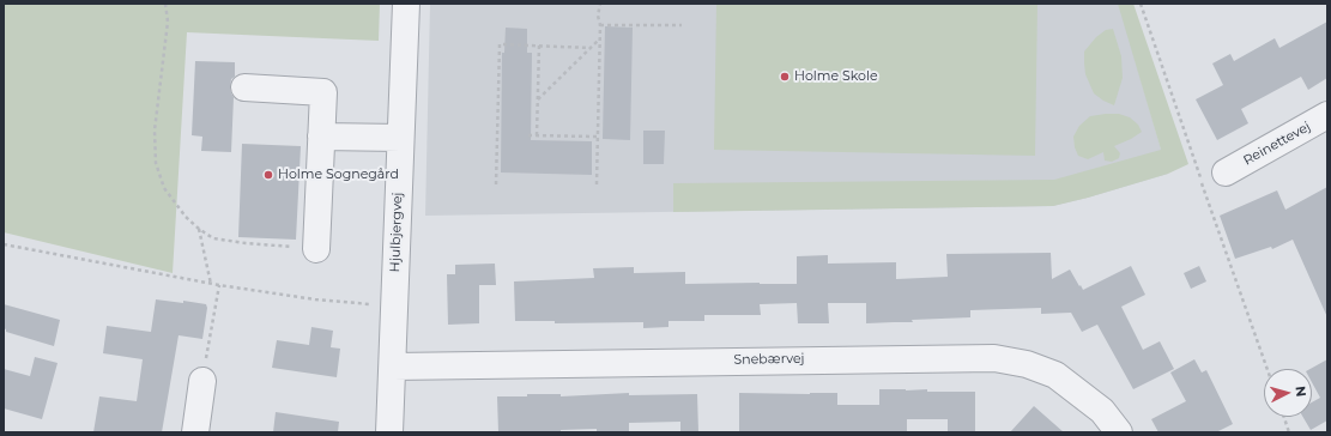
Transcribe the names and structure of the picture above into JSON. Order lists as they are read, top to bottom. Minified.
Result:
{"streets":{"street":["Reinettevej","Hjulbjergvej","Snebærvej"]},"crossings":[["Hjulbjergvej","Snebærvej"]],"places":["Holme Skole","Holme Sognegård"],"north":"right"}
